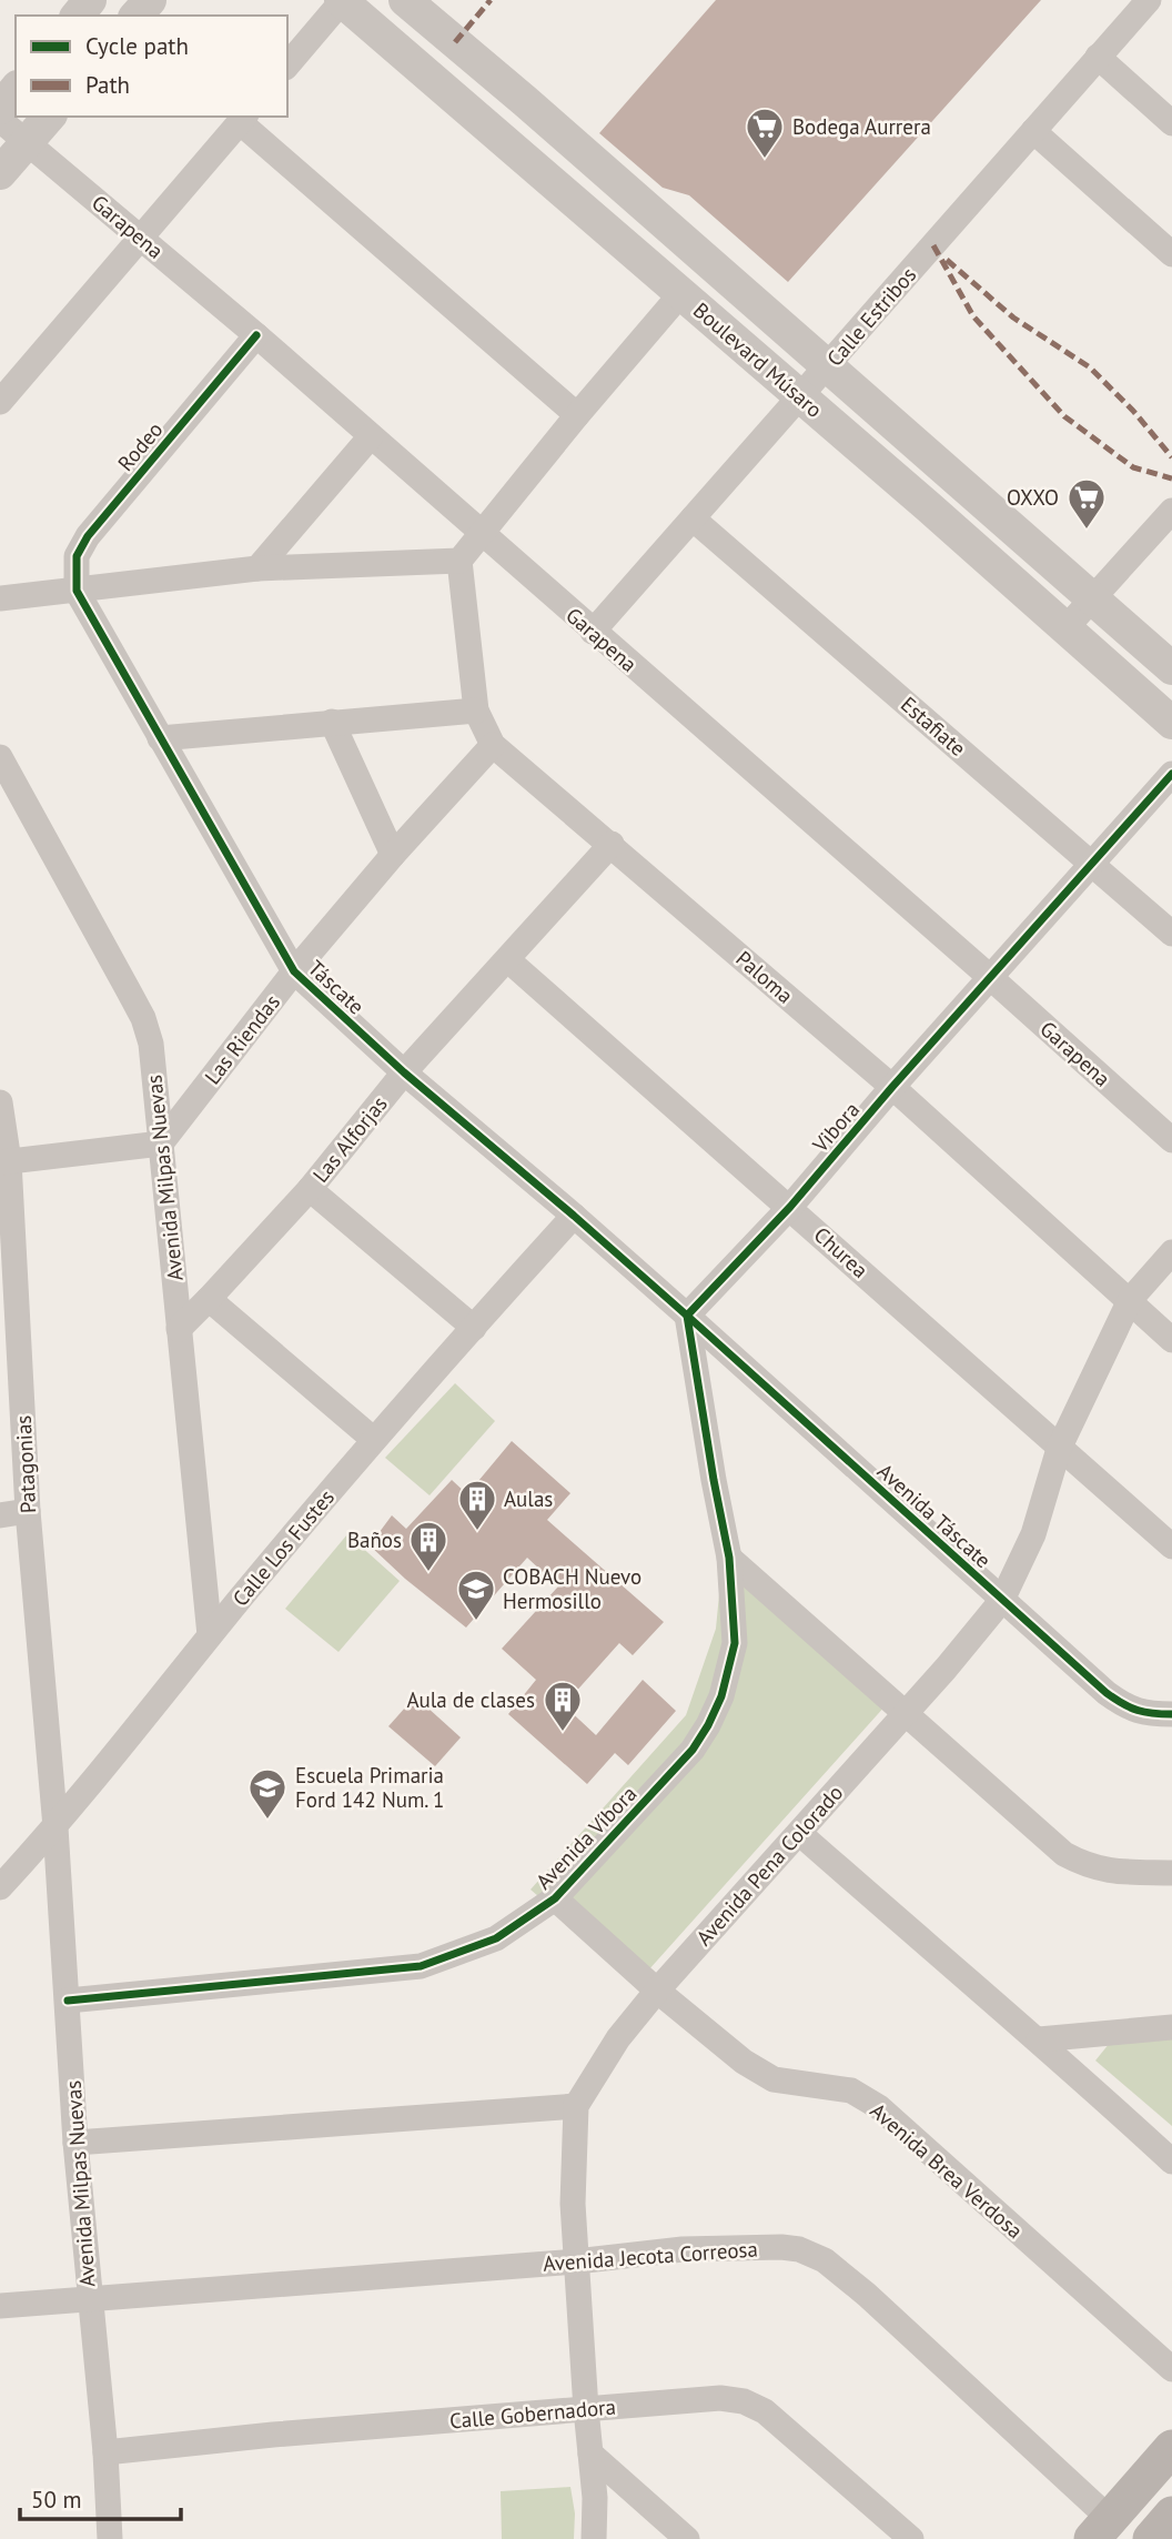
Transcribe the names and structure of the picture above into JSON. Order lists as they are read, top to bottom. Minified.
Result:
{"streets":{"street":["Garapena","Calle Estribos","Boulevard Músaro","Rodeo","Estafiate","Paloma","Táscate","Las Riendas","Vibora","Las Alforjas","Avenida Milpas Nuevas","Churea","Patagonias","Avenida Táscate","Calle Los Fustes","Avenida Víbora","Avenida Pena Colorado","Avenida Brea Verdosa","Avenida Jecota Correosa","Calle Gobernadora"]},"crossings":[["Garapena","Calle Estribos"],["Garapena","Rodeo"],["Garapena","Vibora"],["Calle Estribos","Boulevard Músaro"],["Calle Estribos","Estafiate"],["Rodeo","Táscate"],["Estafiate","Vibora"],["Paloma","Las Riendas"],["Paloma","Vibora"],["Paloma","Las Alforjas"],["Paloma","Avenida Pena Colorado"],["Táscate","Las Riendas"],["Táscate","Vibora"],["Táscate","Las Alforjas"],["Táscate","Avenida Táscate"],["Táscate","Calle Los Fustes"],["Las Riendas","Avenida Milpas Nuevas"],["Vibora","Churea"],["Vibora","Avenida Táscate"],["Las Alforjas","Avenida Milpas Nuevas"],["Las Alforjas","Churea"],["Avenida Milpas Nuevas","Patagonias"],["Avenida Milpas Nuevas","Calle Los Fustes"],["Avenida Milpas Nuevas","Avenida Víbora"],["Avenida Milpas Nuevas","Avenida Jecota Correosa"],["Avenida Milpas Nuevas","Calle Gobernadora"],["Churea","Avenida Pena Colorado"],["Patagonias","Calle Los Fustes"],["Avenida Táscate","Avenida Pena Colorado"],["Avenida Víbora","Avenida Brea Verdosa"],["Avenida Pena Colorado","Avenida Brea Verdosa"],["Avenida Pena Colorado","Avenida Jecota Correosa"],["Avenida Pena Colorado","Calle Gobernadora"]],"places":{"supermarket":["Bodega Aurrera","OXXO"],"building":["Aulas","Baños","Aula de clases"],"school or university":["COBACH Nuevo Hermosillo","Escuela Primaria Ford 142 Num. 1"]},"legend":["Cycle path","Path"],"scale_bar":"50 m"}
